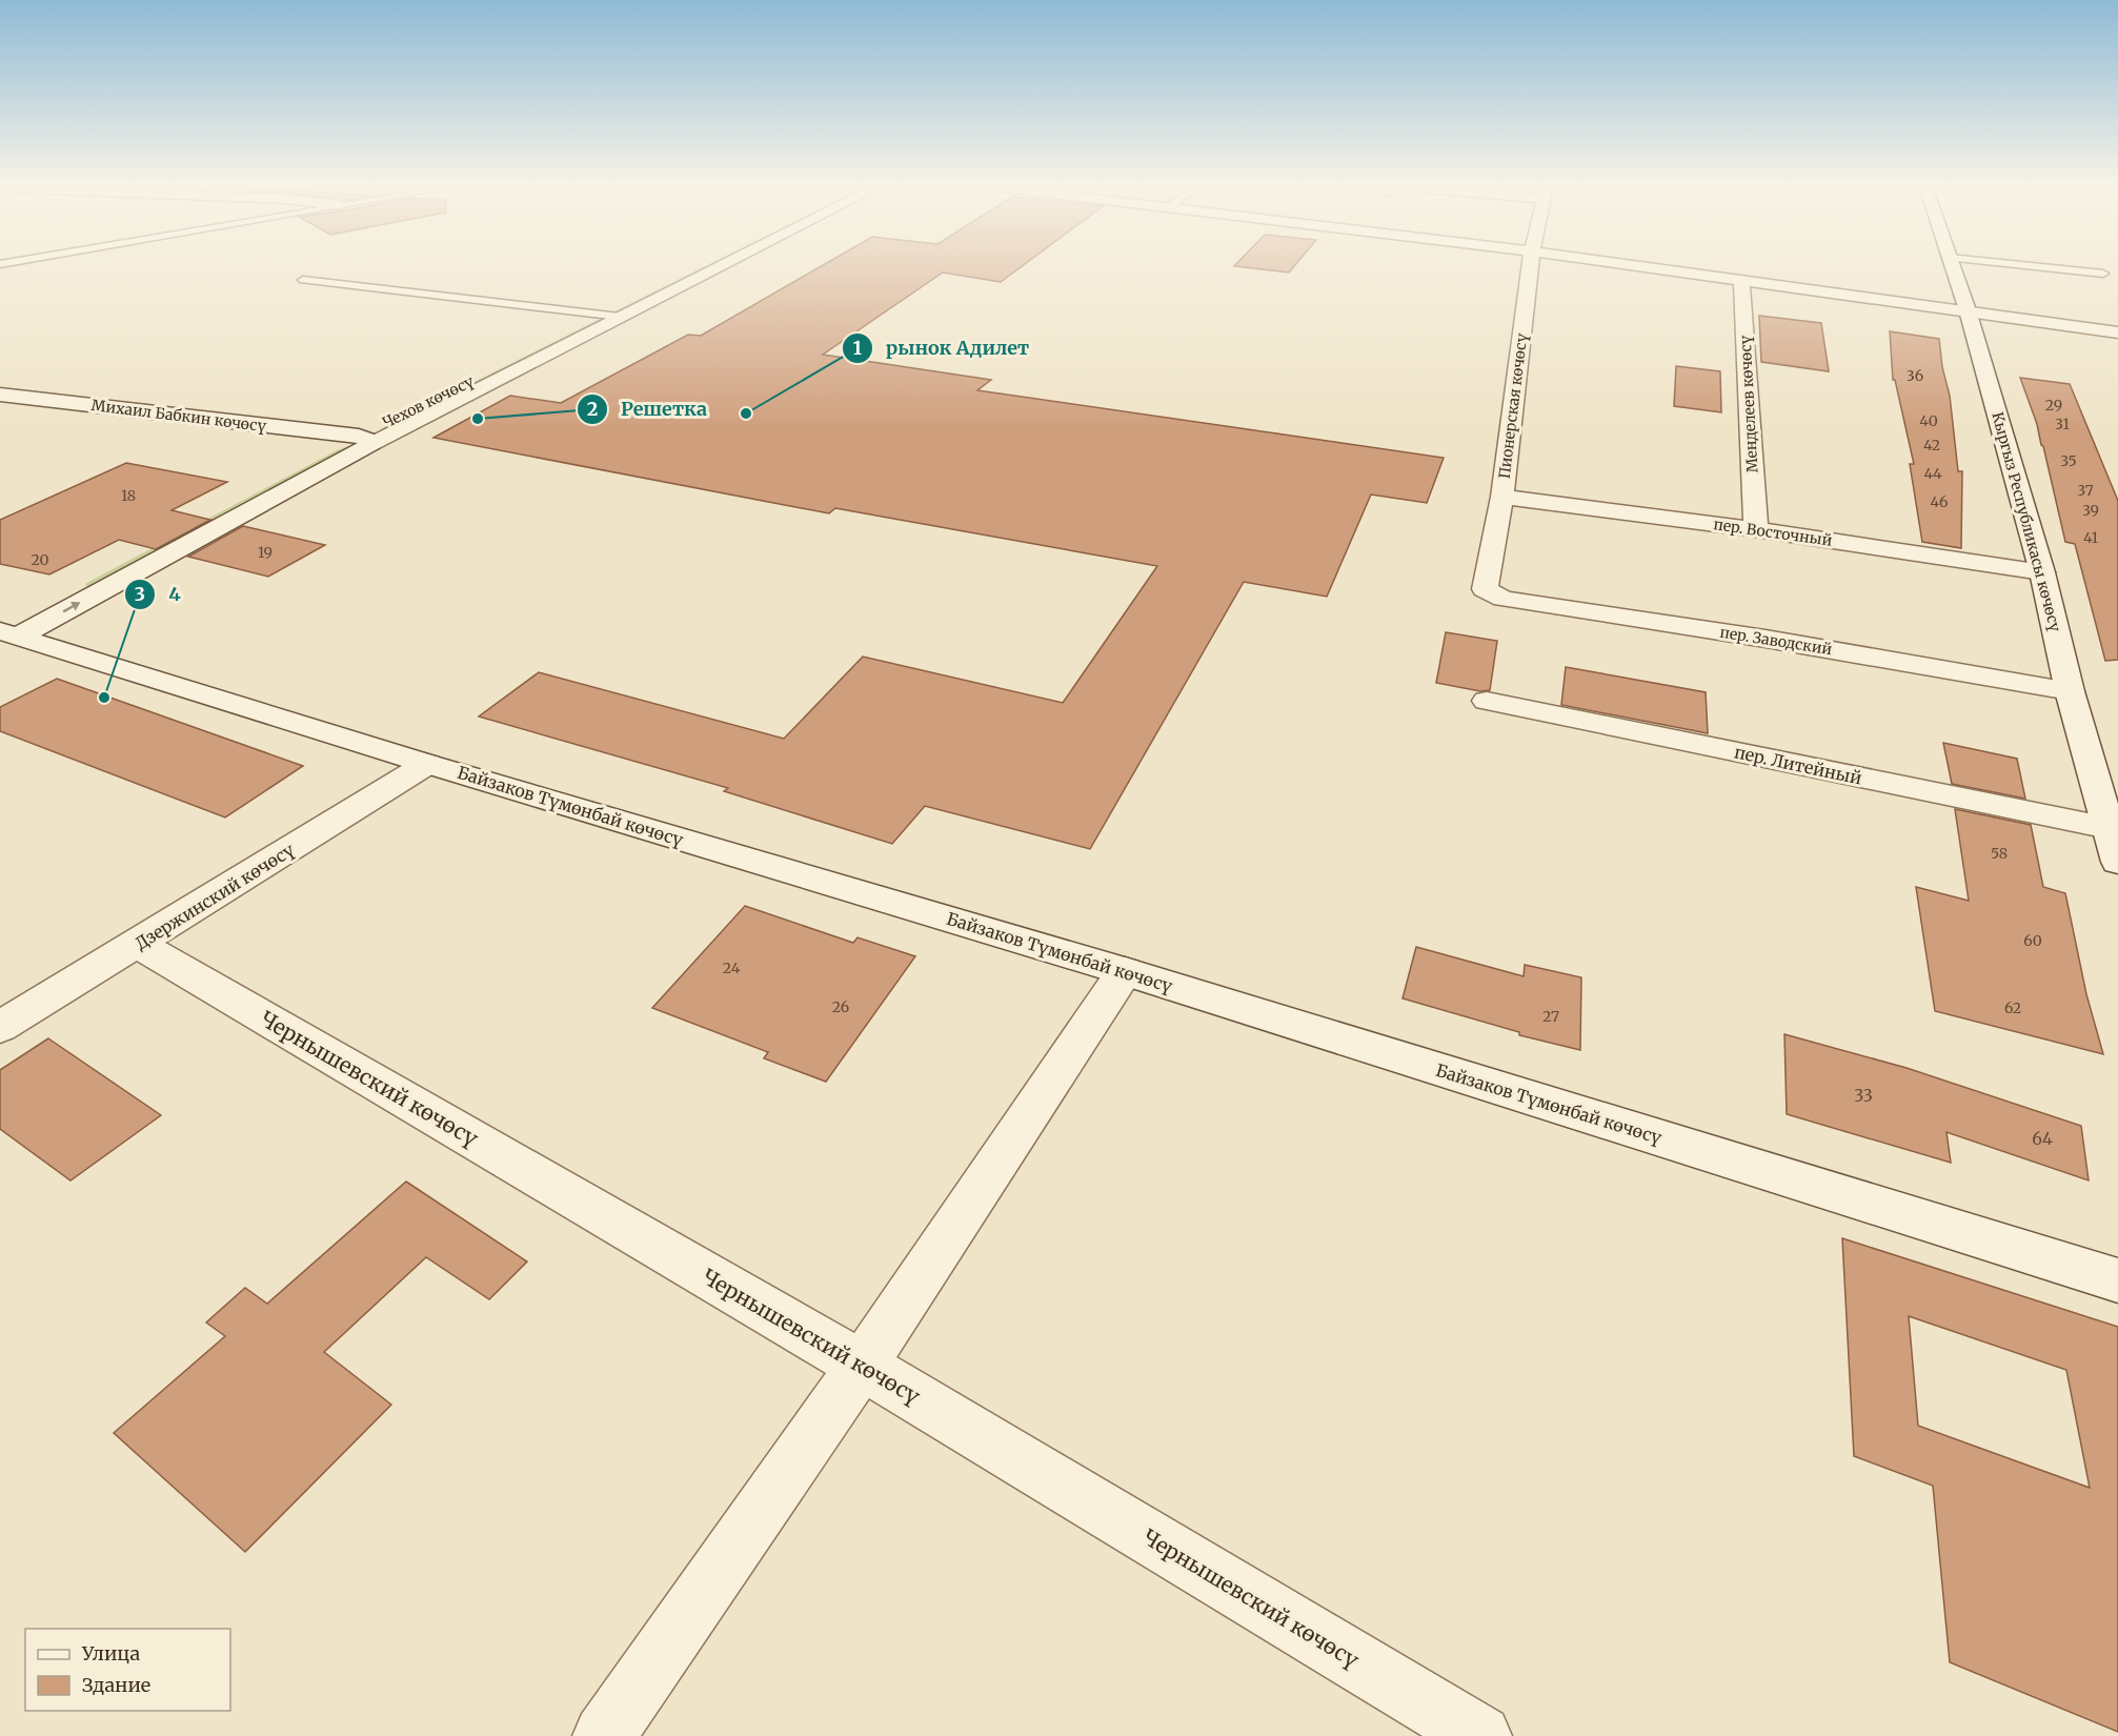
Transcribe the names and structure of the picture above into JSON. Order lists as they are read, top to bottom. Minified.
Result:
{"streets":{"street":["Чехов көчөсү","Менделеев көчөсү","Пионерская көчөсү","Михаил Бабкин көчөсү","Кыргыз Республикасы көчөсү","пер. Восточный","пер. Заводский","пер. Литейный","Байзаков Түмөнбай көчөсү","Дзержинский көчөсү","Чернышевский көчөсү"]},"crossings":[["Чехов көчөсү","Михаил Бабкин көчөсү"],["Чехов көчөсү","Байзаков Түмөнбай көчөсү"],["Менделеев көчөсү","пер. Восточный"],["Пионерская көчөсү","пер. Восточный"],["Пионерская көчөсү","пер. Заводский"],["Кыргыз Республикасы көчөсү","пер. Восточный"],["Кыргыз Республикасы көчөсү","пер. Заводский"],["Кыргыз Республикасы көчөсү","пер. Литейный"],["Байзаков Түмөнбай көчөсү","Дзержинский көчөсү"],["Дзержинский көчөсү","Чернышевский көчөсү"]],"places":["рынок Адилет","Решетка","4"],"house_numbers":["36","29","40","31","42","35","44","37","18","46","39","41","19","20","58","60","24","26","62","27","33","64"],"legend":["Улица","Здание"]}
